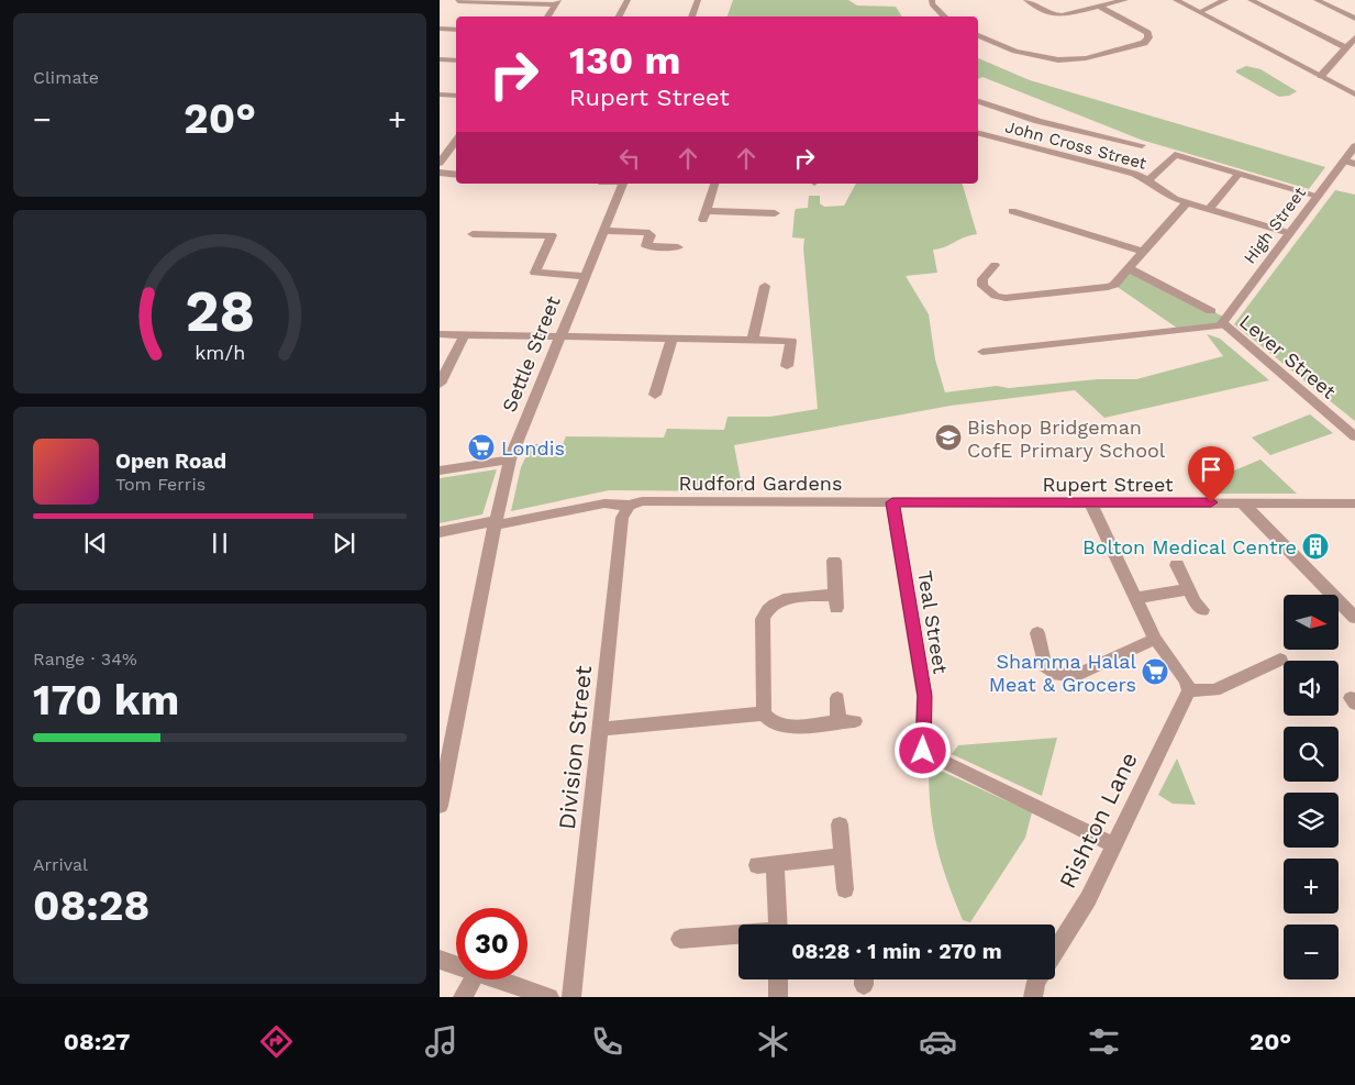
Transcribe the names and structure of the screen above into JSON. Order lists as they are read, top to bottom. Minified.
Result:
{"streets":{"street":["John Cross Street","High Street","Settle Street","Lever Street","Rudford Gardens","Rupert Street","Teal Street","Division Street","Rishton Lane"]},"crossings":[["John Cross Street","High Street"],["High Street","Lever Street"],["Rudford Gardens","Rupert Street"],["Rudford Gardens","Teal Street"],["Rudford Gardens","Division Street"],["Rupert Street","Teal Street"],["Teal Street","Rishton Lane"]],"places":{"school or university":["Bishop Bridgeman CofE Primary School"],"supermarket":["Londis","Shamma Halal Meat & Grocers"],"building":["Bolton Medical Centre"]},"north":"right","page":{"tile":["Climate",["Range · 34%","170 km"],["Arrival","08:28"]],"turn":["130 m","Rupert Street"],"heat":["−","20°","+"],"song":["Open Road","Tom Ferris"],"map_buttons":["+","−"],"limit":"30","trip":"08:28 · 1 min · 270 m","tabs":["08:27","20°"],"gauge":["28","km/h"]}}
